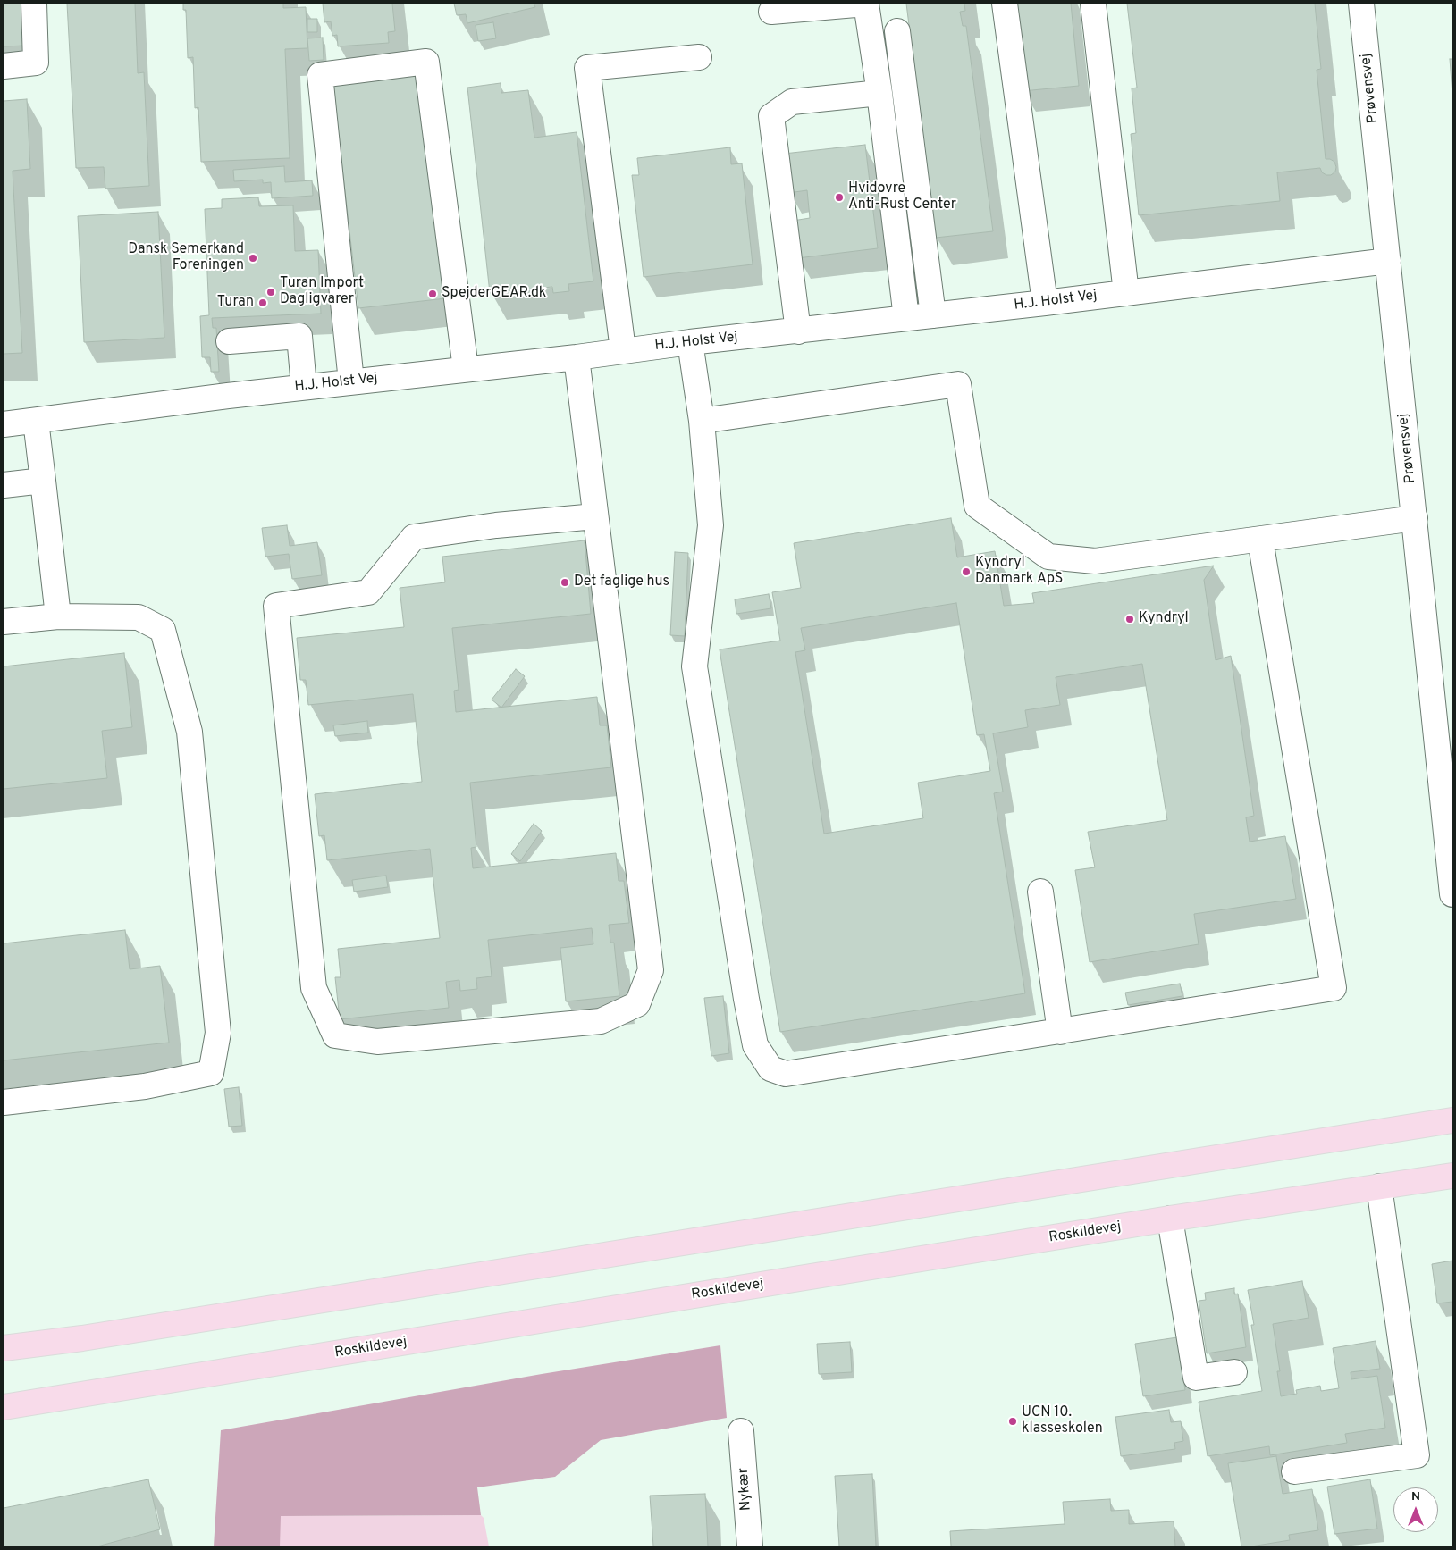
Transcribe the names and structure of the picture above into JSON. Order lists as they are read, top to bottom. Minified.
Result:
{"streets":{"main road":["Roskildevej"],"street":["Prøvensvej","H.J. Holst Vej","Nykær"]},"crossings":[["Prøvensvej","H.J. Holst Vej"]],"places":["Hvidovre Anti-Rust Center","Dansk Semerkand Foreningen","Turan Import Dagligvarer","SpejderGEAR.dk","Turan","Kyndryl Danmark ApS","Det faglige hus","Kyndryl","UCN 10. klasseskolen"],"north":"top"}
